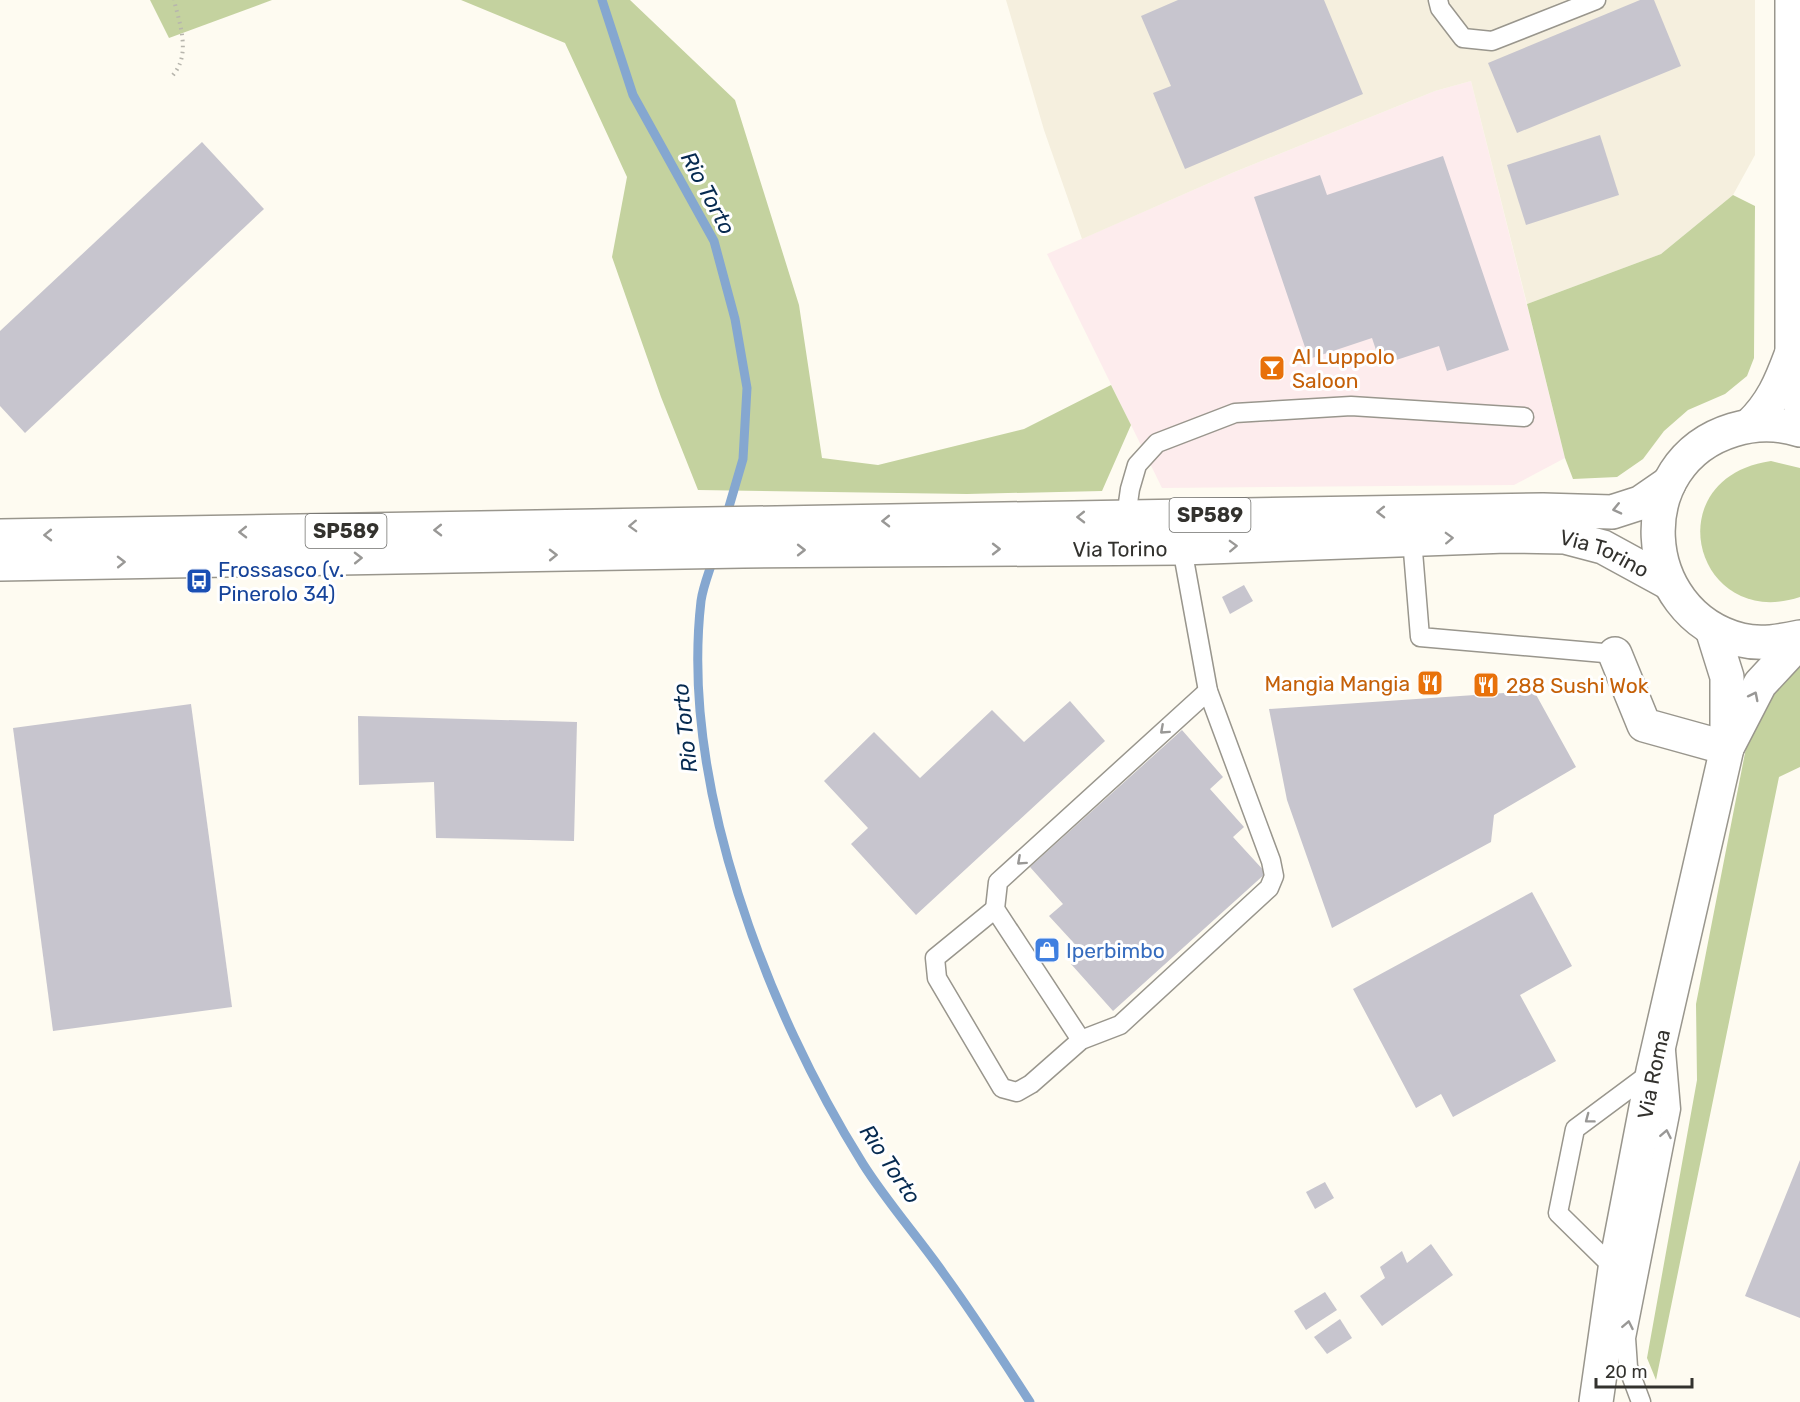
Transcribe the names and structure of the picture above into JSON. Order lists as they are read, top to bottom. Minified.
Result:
{"streets":{"main road":["SP589","Via Torino","Via Roma"]},"crossings":[["SP589","Via Torino"]],"water":["Rio Torto"],"places":{"bar":["Al Luppolo Saloon"],"bus stop":["Frossasco (v. Pinerolo 34)"],"restaurant":["Mangia Mangia","288 Sushi Wok"],"shop":["Iperbimbo"]},"scale_bar":"20 m"}
